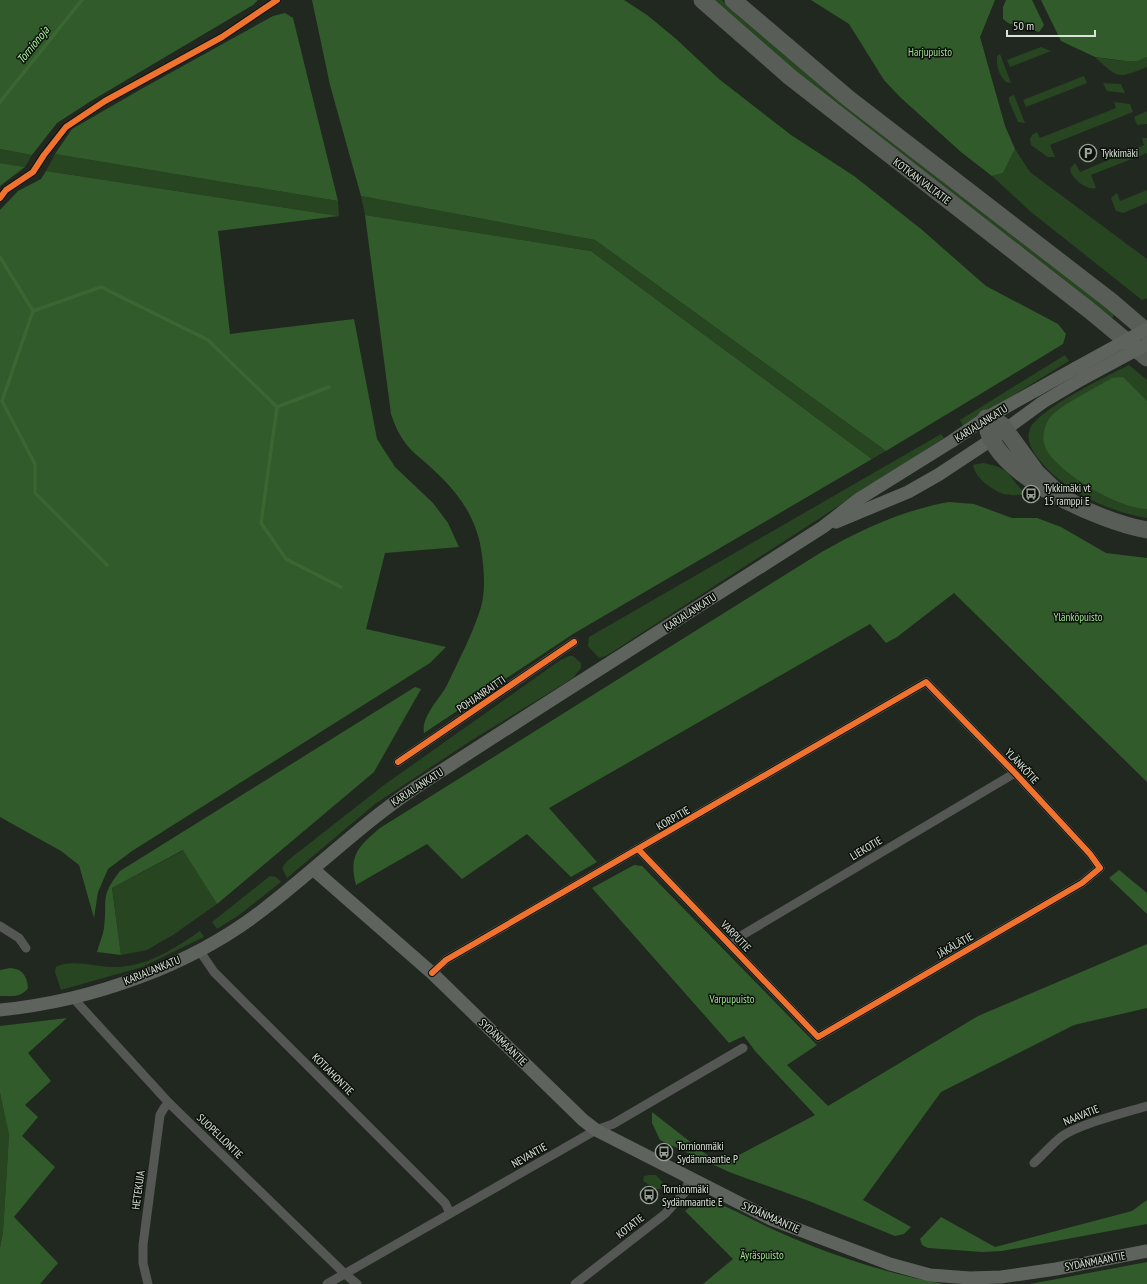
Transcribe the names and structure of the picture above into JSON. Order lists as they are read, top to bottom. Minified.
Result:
{"streets":{"highway":["KOTKAN VALTATIE"],"main road":["KARJALANKATU","SYDÄNMAANTIE"],"street":["POHJANRAITTI","YLÄNKÖTIE","KORPITIE","LIEKOTIE","VARPUTIE","JÄKÄLÄTIE","KOTIAHONTIE","NAAVATIE","SUOPELLONTIE","NEVANTIE","HETEKUJA","KOTATIE"]},"crossings":[["KOTKAN VALTATIE","KARJALANKATU"],["KARJALANKATU","SYDÄNMAANTIE"],["KARJALANKATU","KOTIAHONTIE"],["KARJALANKATU","SUOPELLONTIE"],["YLÄNKÖTIE","KORPITIE"],["YLÄNKÖTIE","LIEKOTIE"],["YLÄNKÖTIE","JÄKÄLÄTIE"],["KORPITIE","VARPUTIE"],["KORPITIE","SYDÄNMAANTIE"],["LIEKOTIE","VARPUTIE"],["VARPUTIE","JÄKÄLÄTIE"],["SYDÄNMAANTIE","NEVANTIE"],["SYDÄNMAANTIE","KOTATIE"],["KOTIAHONTIE","NEVANTIE"],["SUOPELLONTIE","NEVANTIE"],["SUOPELLONTIE","HETEKUJA"]],"water":["Tornionoja"],"parks":["Harjupuisto","Ylänköpuisto","Varpupuisto","Äyräspuisto"],"places":{"parking":["Tykkimäki"],"bus stop":["Tykkimäki vt 15 ramppi E","Tornionmäki Sydänmaantie P","Tornionmäki Sydänmaantie E"]},"scale_bar":"50 m"}
